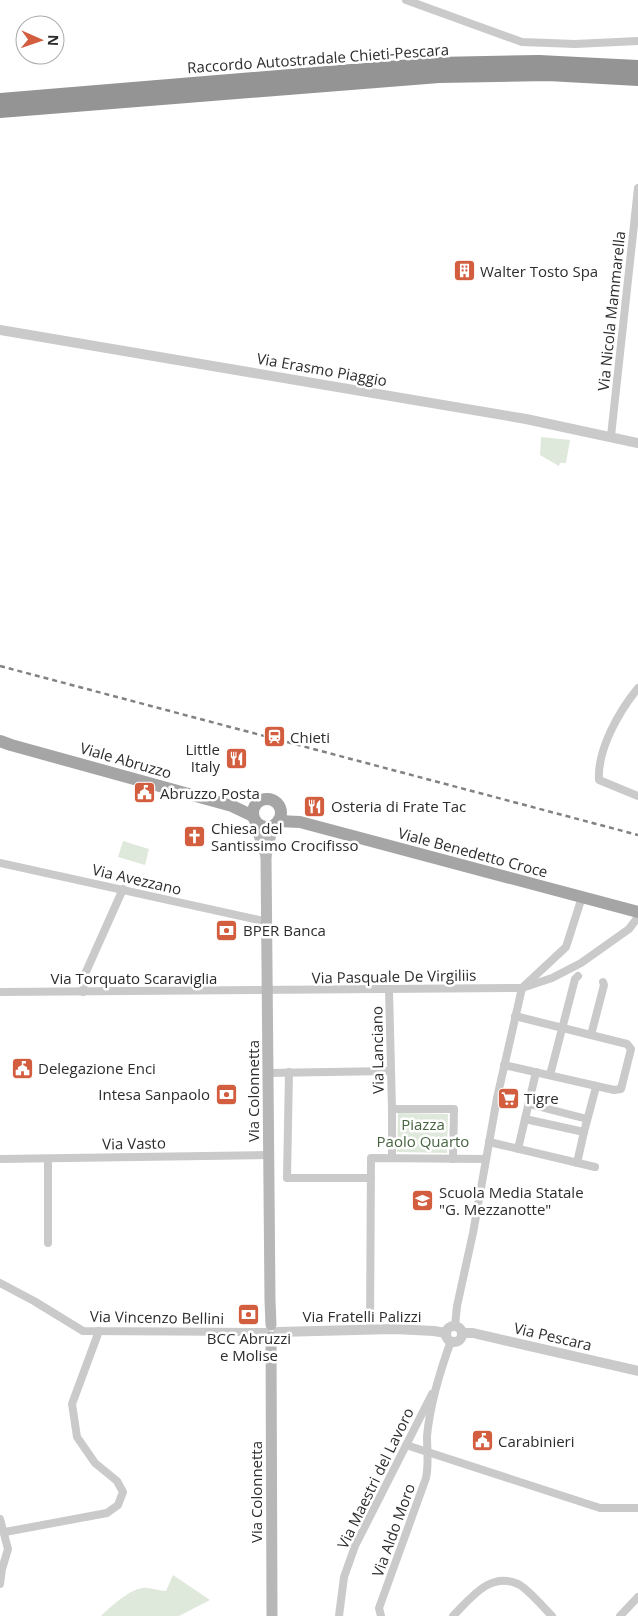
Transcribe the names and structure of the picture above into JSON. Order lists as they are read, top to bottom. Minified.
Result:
{"streets":{"highway":["Raccordo Autostradale Chieti-Pescara"],"main road":["Viale Abruzzo","Viale Benedetto Croce","Via Colonnetta"],"street":["Via Nicola Mammarella","Via Erasmo Piaggio","Via Avezzano","Via Pasquale De Virgiliis","Via Torquato Scaraviglia","Via Lanciano","Via Vasto","Via Fratelli Palizzi","Via Vincenzo Bellini","Via Pescara","Via Maestri del Lavoro","Via Aldo Moro"]},"crossings":[["Via Nicola Mammarella","Via Erasmo Piaggio"],["Via Avezzano","Via Colonnetta"],["Via Pasquale De Virgiliis","Via Torquato Scaraviglia"],["Via Pasquale De Virgiliis","Via Lanciano"],["Via Pasquale De Virgiliis","Via Colonnetta"],["Via Torquato Scaraviglia","Via Colonnetta"],["Via Colonnetta","Via Vasto"],["Via Colonnetta","Via Fratelli Palizzi"],["Via Colonnetta","Via Vincenzo Bellini"],["Via Fratelli Palizzi","Via Vincenzo Bellini"],["Via Fratelli Palizzi","Via Maestri del Lavoro"],["Via Maestri del Lavoro","Via Aldo Moro"]],"parks":["Piazza Paolo Quarto"],"places":{"building":["Walter Tosto Spa"],"station":["Chieti"],"restaurant":["Little Italy","Osteria di Frate Tac"],"public building":["Abruzzo Posta","Delegazione Enci","Carabinieri"],"church":["Chiesa del Santissimo Crocifisso"],"bank":["BPER Banca","Intesa Sanpaolo","BCC Abruzzi e Molise"],"supermarket":["Tigre"],"school or university":["Scuola Media Statale \"G. Mezzanotte\""]},"north":"right"}
